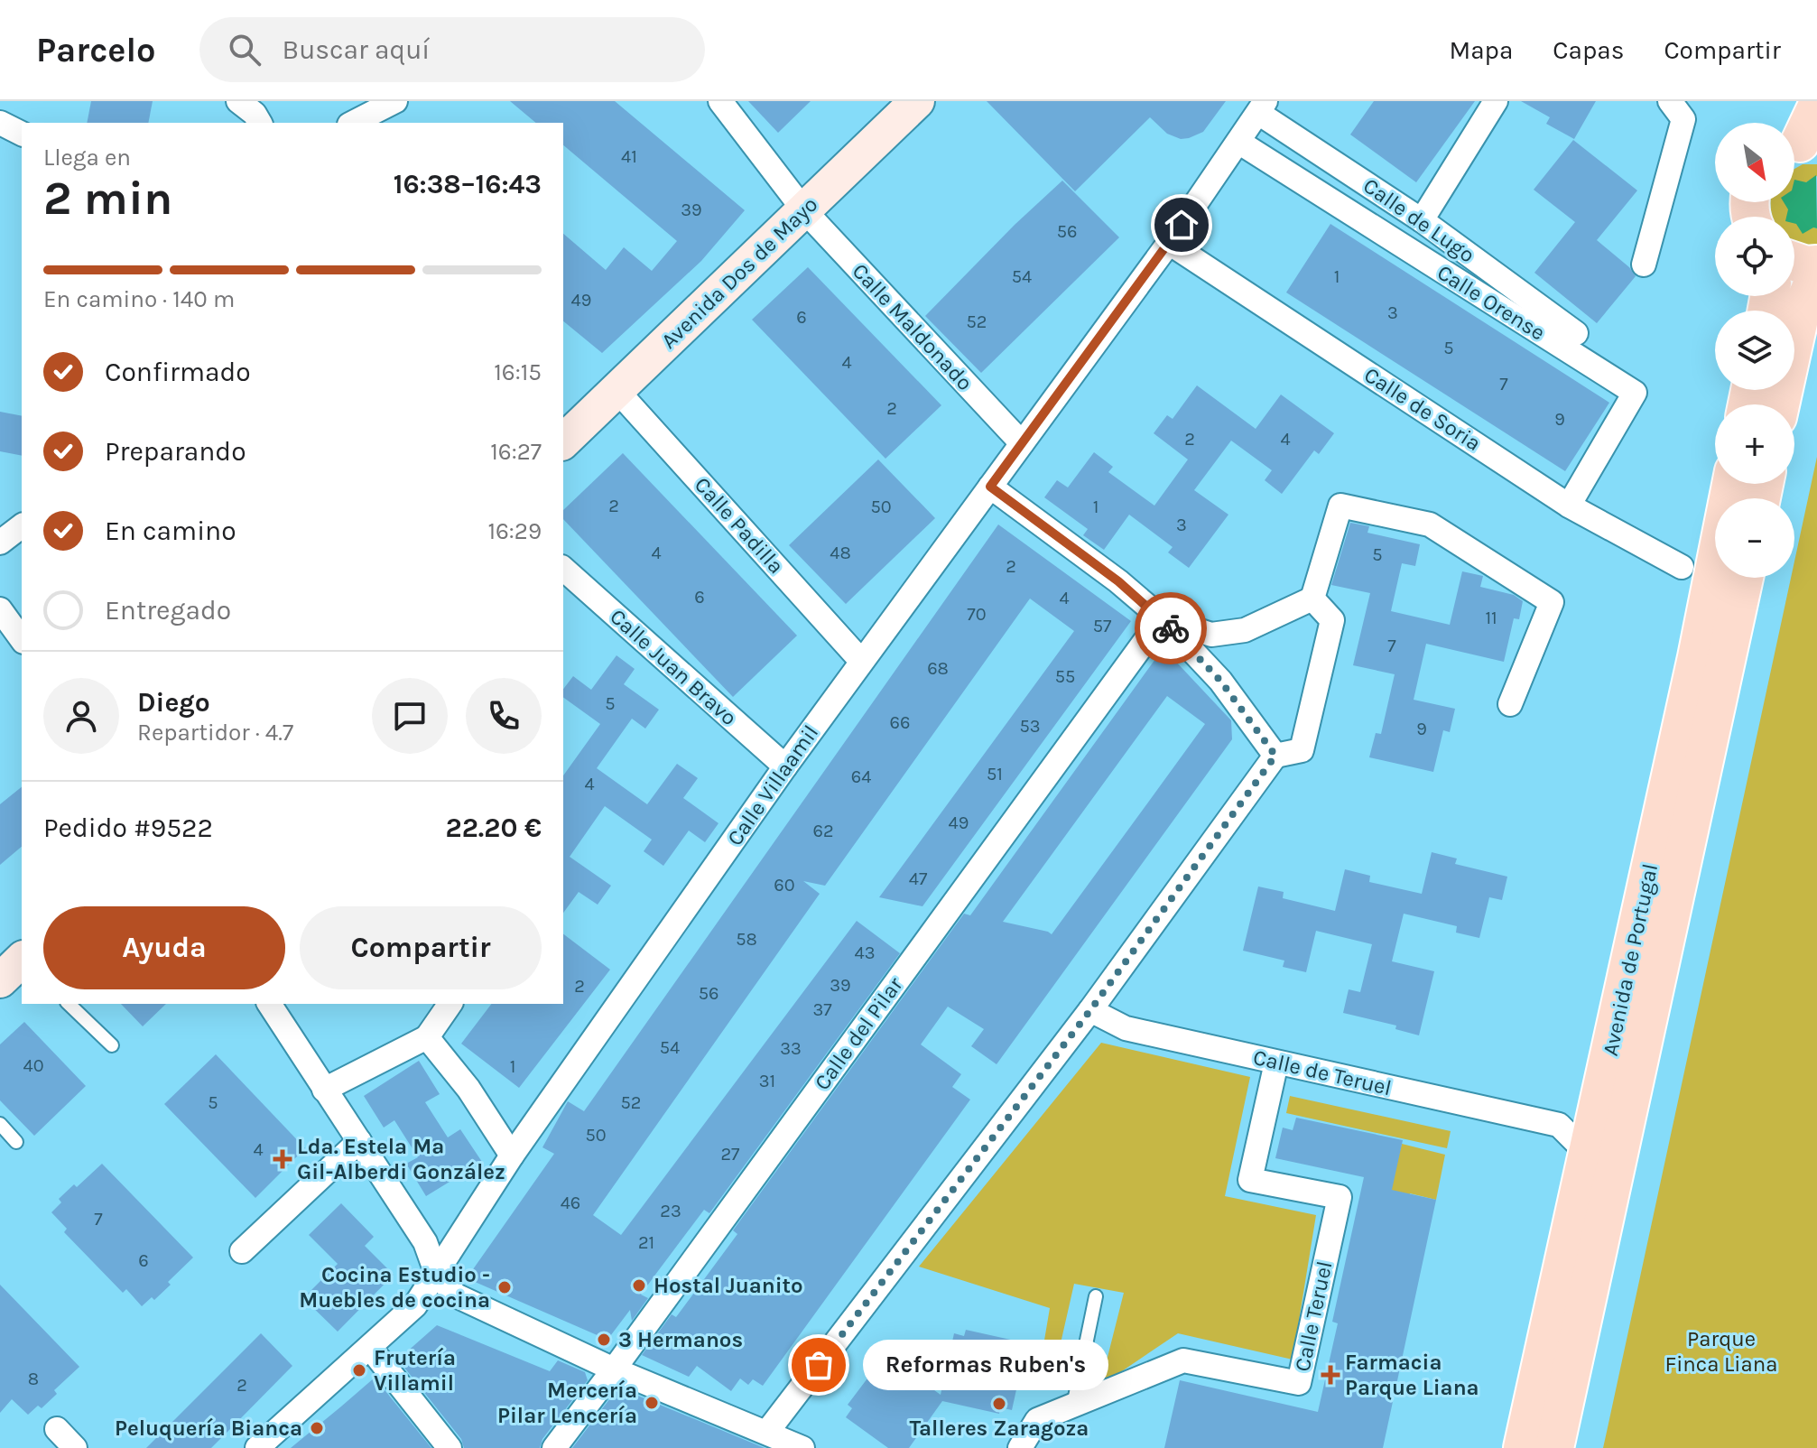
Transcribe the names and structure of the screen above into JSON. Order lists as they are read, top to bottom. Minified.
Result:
{"streets":{"main road":["Avenida de Portugal"],"street":["Calle de Lugo","Avenida Dos de Mayo","Calle Orense","Calle Maldonado","Calle de Soria","Calle Padilla","Calle Juan Bravo","Calle Villaamil","Calle del Pilar","Calle de Teruel","Calle Teruel"]},"crossings":[["Calle de Lugo","Calle Villaamil"],["Avenida Dos de Mayo","Calle Maldonado"],["Avenida Dos de Mayo","Calle Padilla"],["Calle Orense","Calle de Soria"],["Calle Orense","Calle Villaamil"],["Calle Maldonado","Calle Villaamil"],["Calle de Soria","Calle Villaamil"],["Calle de Soria","Avenida de Portugal"],["Calle Padilla","Calle Villaamil"],["Calle Juan Bravo","Calle Villaamil"],["Calle de Teruel","Calle Teruel"]],"parks":["Parque Finca Liana"],"places":{"health":["Lda. Estela Mª Gil-Alberdi González","Farmacia Parque Liana"],"other":["Hostal Juanito","Cocina Estudio - Muebles de cocina","3 Hermanos","Reformas Ruben's","Frutería Villamil","Mercería Pilar Lencería","Talleres Zaragoza","Peluquería Bianca"]},"house_numbers":["41","39","56","54","1","49","3","6","52","5","4","7","2","9","2","4","2","50","1","3","4","48","5","2","6","4","70","11","57","7","68","55","5","66","53","9","51","64","4","49","62","47","60","58","43","39","2","56","37","54","33","40","1","31","5","52","50","4","27","46","23","7","21","6","8","2"],"north":"bottom right","page":{"header":"Parcelo","search":"Buscar aquí","nav":["Mapa","Capas","Compartir"],"map_buttons":["+","−"],"heading":["2 min","Llega en","16:38–16:43"],"panel":["Diego","Repartidor · 4.7","Pedido #9522","22.20 €"],"bar":"En camino · 140 m","list":[["Confirmado","16:15"],["Preparando","16:27"],["En camino","16:29"],"Entregado"],"buttons":["Ayuda","Compartir"],"bubble":"Reformas Ruben's"}}
